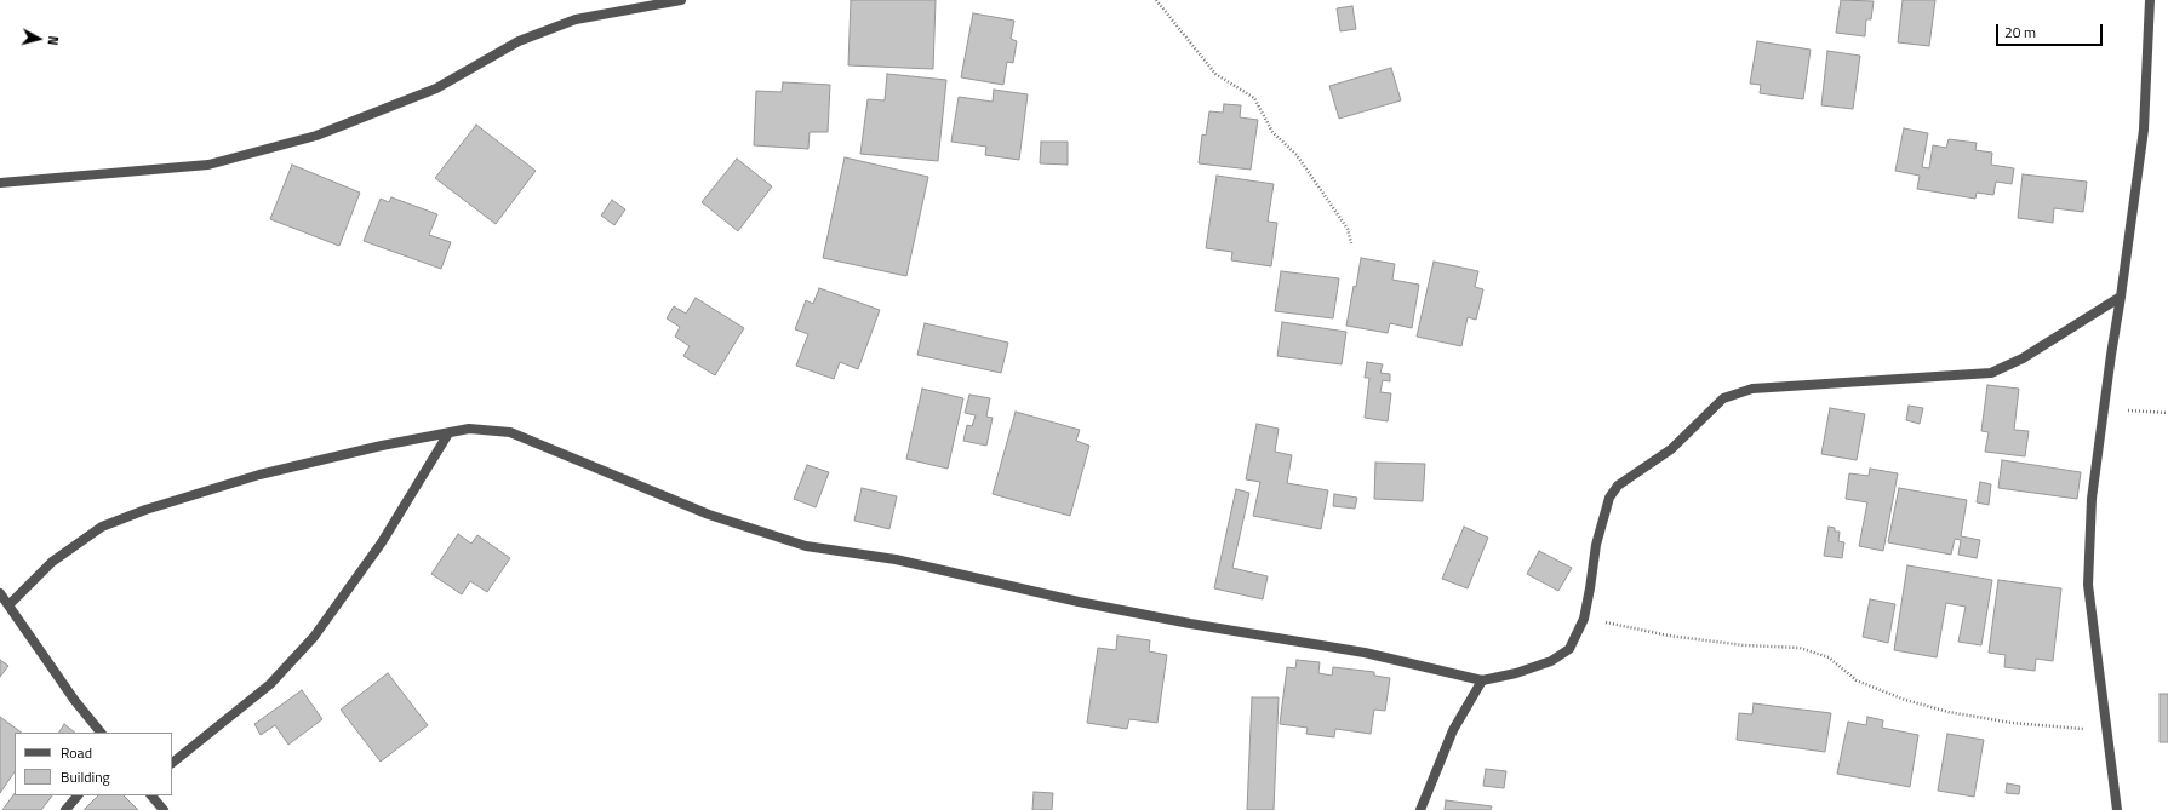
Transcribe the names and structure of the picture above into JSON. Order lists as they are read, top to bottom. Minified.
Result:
{"legend":["Road","Building"],"scale_bar":"20 m","north":"right"}
